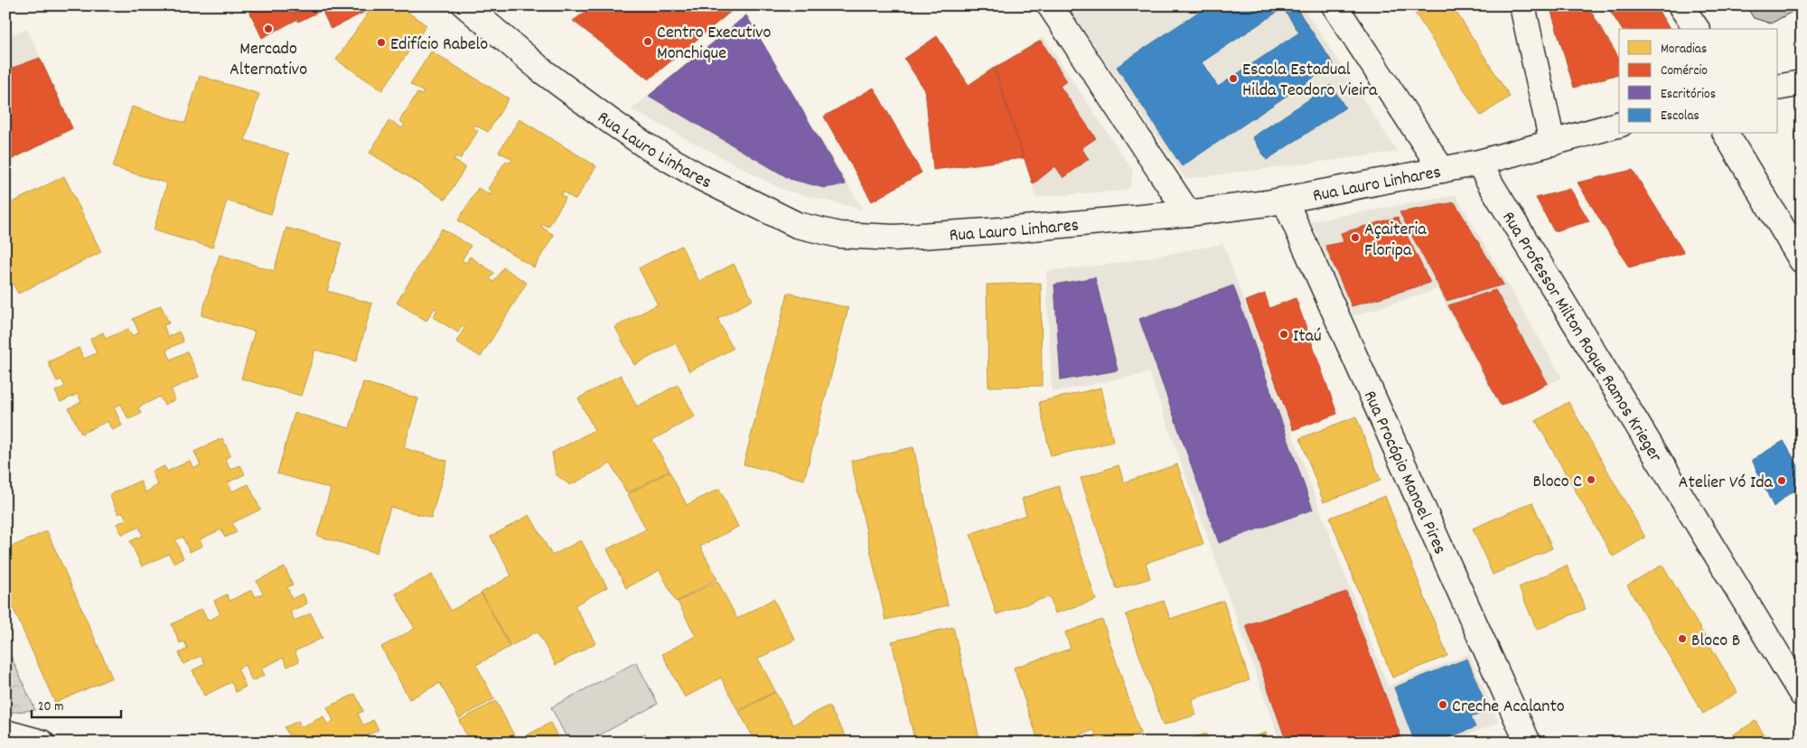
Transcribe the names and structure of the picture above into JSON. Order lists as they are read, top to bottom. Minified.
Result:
{"streets":{"street":["Rua Lauro Linhares","Rua Professor Milton Roque Ramos Krieger","Rua Procópio Manoel Pires"]},"crossings":[["Rua Lauro Linhares","Rua Professor Milton Roque Ramos Krieger"],["Rua Lauro Linhares","Rua Procópio Manoel Pires"]],"places":["Mercado Alternativo","Centro Executivo Monchique","Edifício Rabelo","Escola Estadual Hilda Teodoro Vieira","Açaiteria Floripa","Itaú","Bloco C","Atelier Vó Ida","Bloco B","Creche Acalanto"],"legend":["Moradias","Comércio","Escritórios","Escolas"],"scale_bar":"20 m"}
